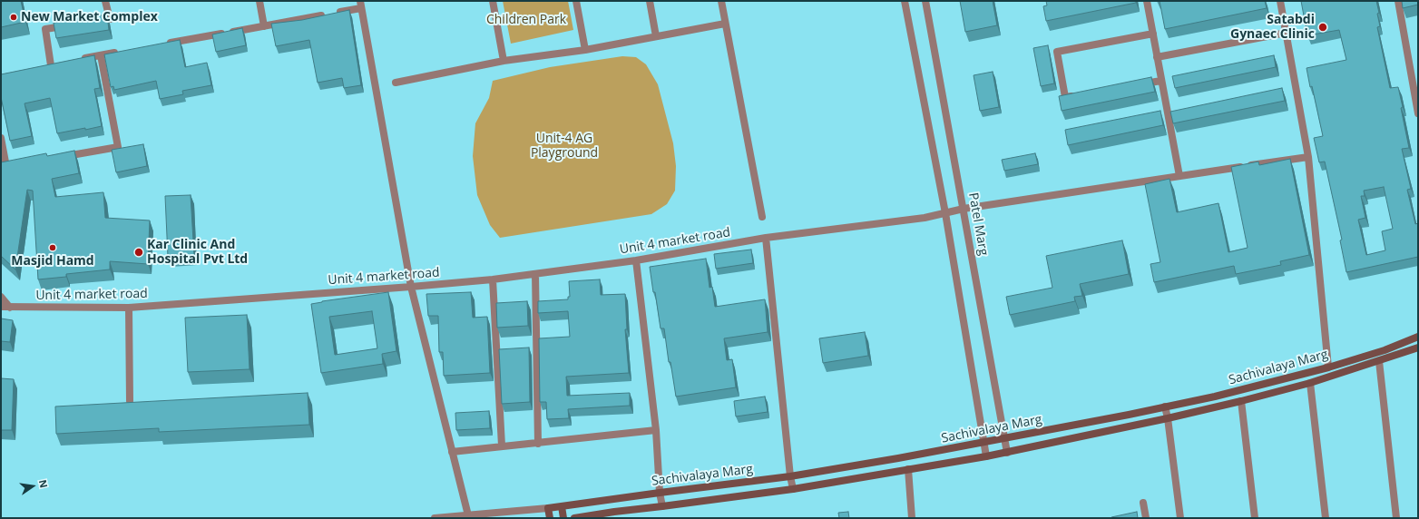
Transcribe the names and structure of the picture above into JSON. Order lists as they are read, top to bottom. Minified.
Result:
{"streets":{"main road":["Sachivalaya Marg"],"street":["Patel Marg","Unit 4 market road"]},"crossings":[["Patel Marg","Unit 4 market road"],["Patel Marg","Sachivalaya Marg"]],"parks":["Children Park","Unit-4 AG Playground"],"places":["New Market Complex","Satabdi Gynaec Clinic","Masjid Hamd","Kar Clinic And Hospital Pvt Ltd"],"north":"right"}
